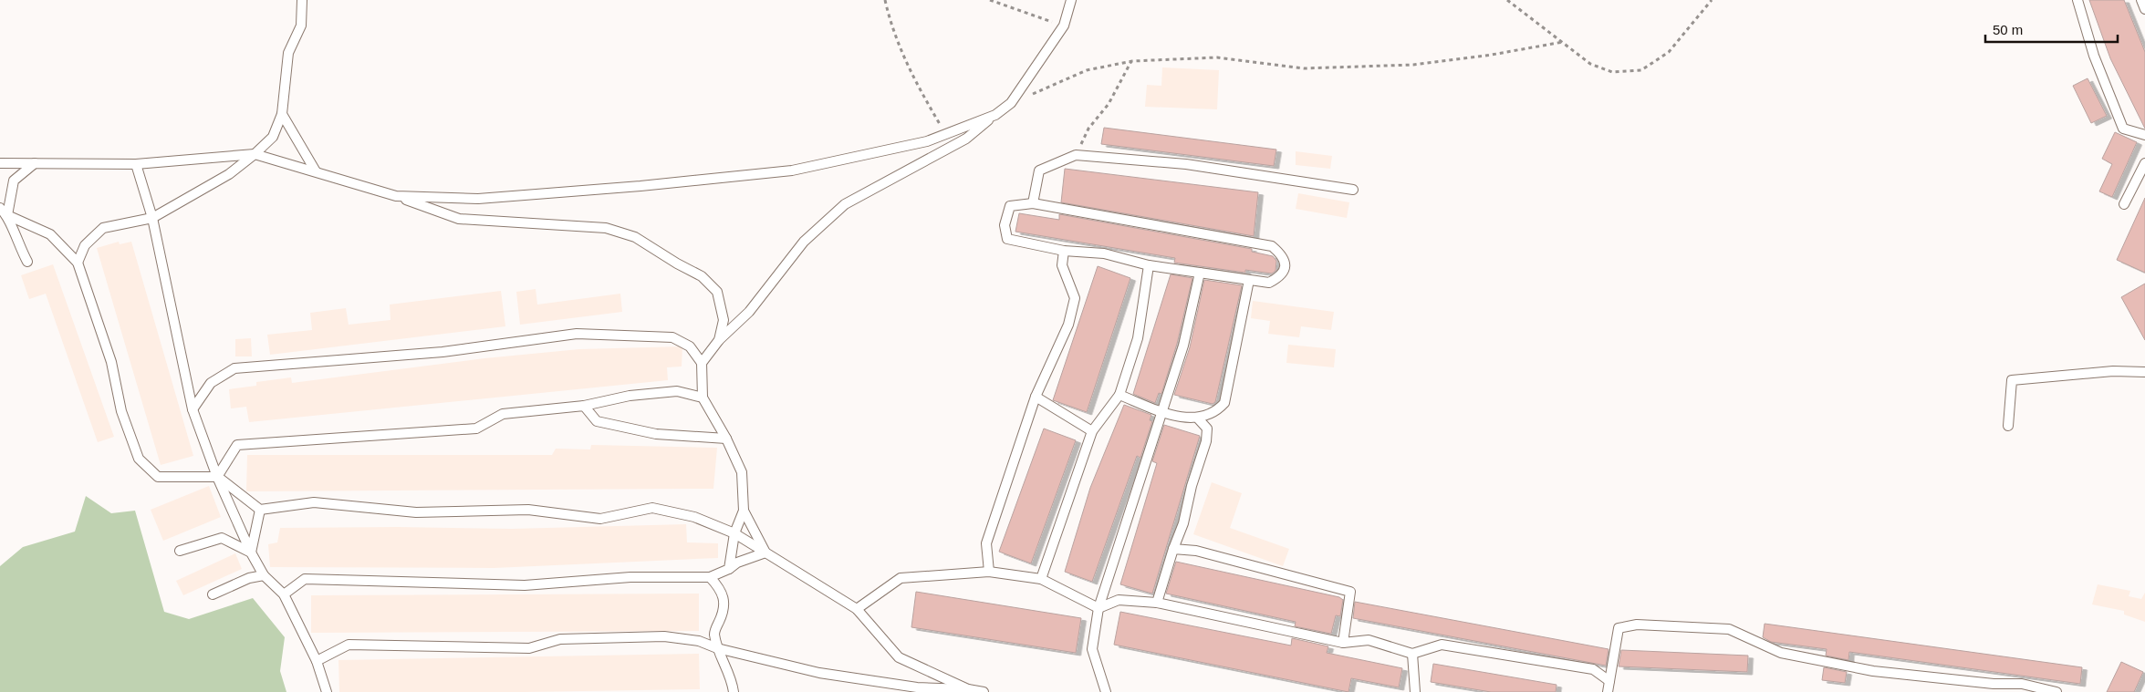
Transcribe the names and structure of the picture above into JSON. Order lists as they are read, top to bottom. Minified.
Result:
{"scale_bar":"50 m"}
